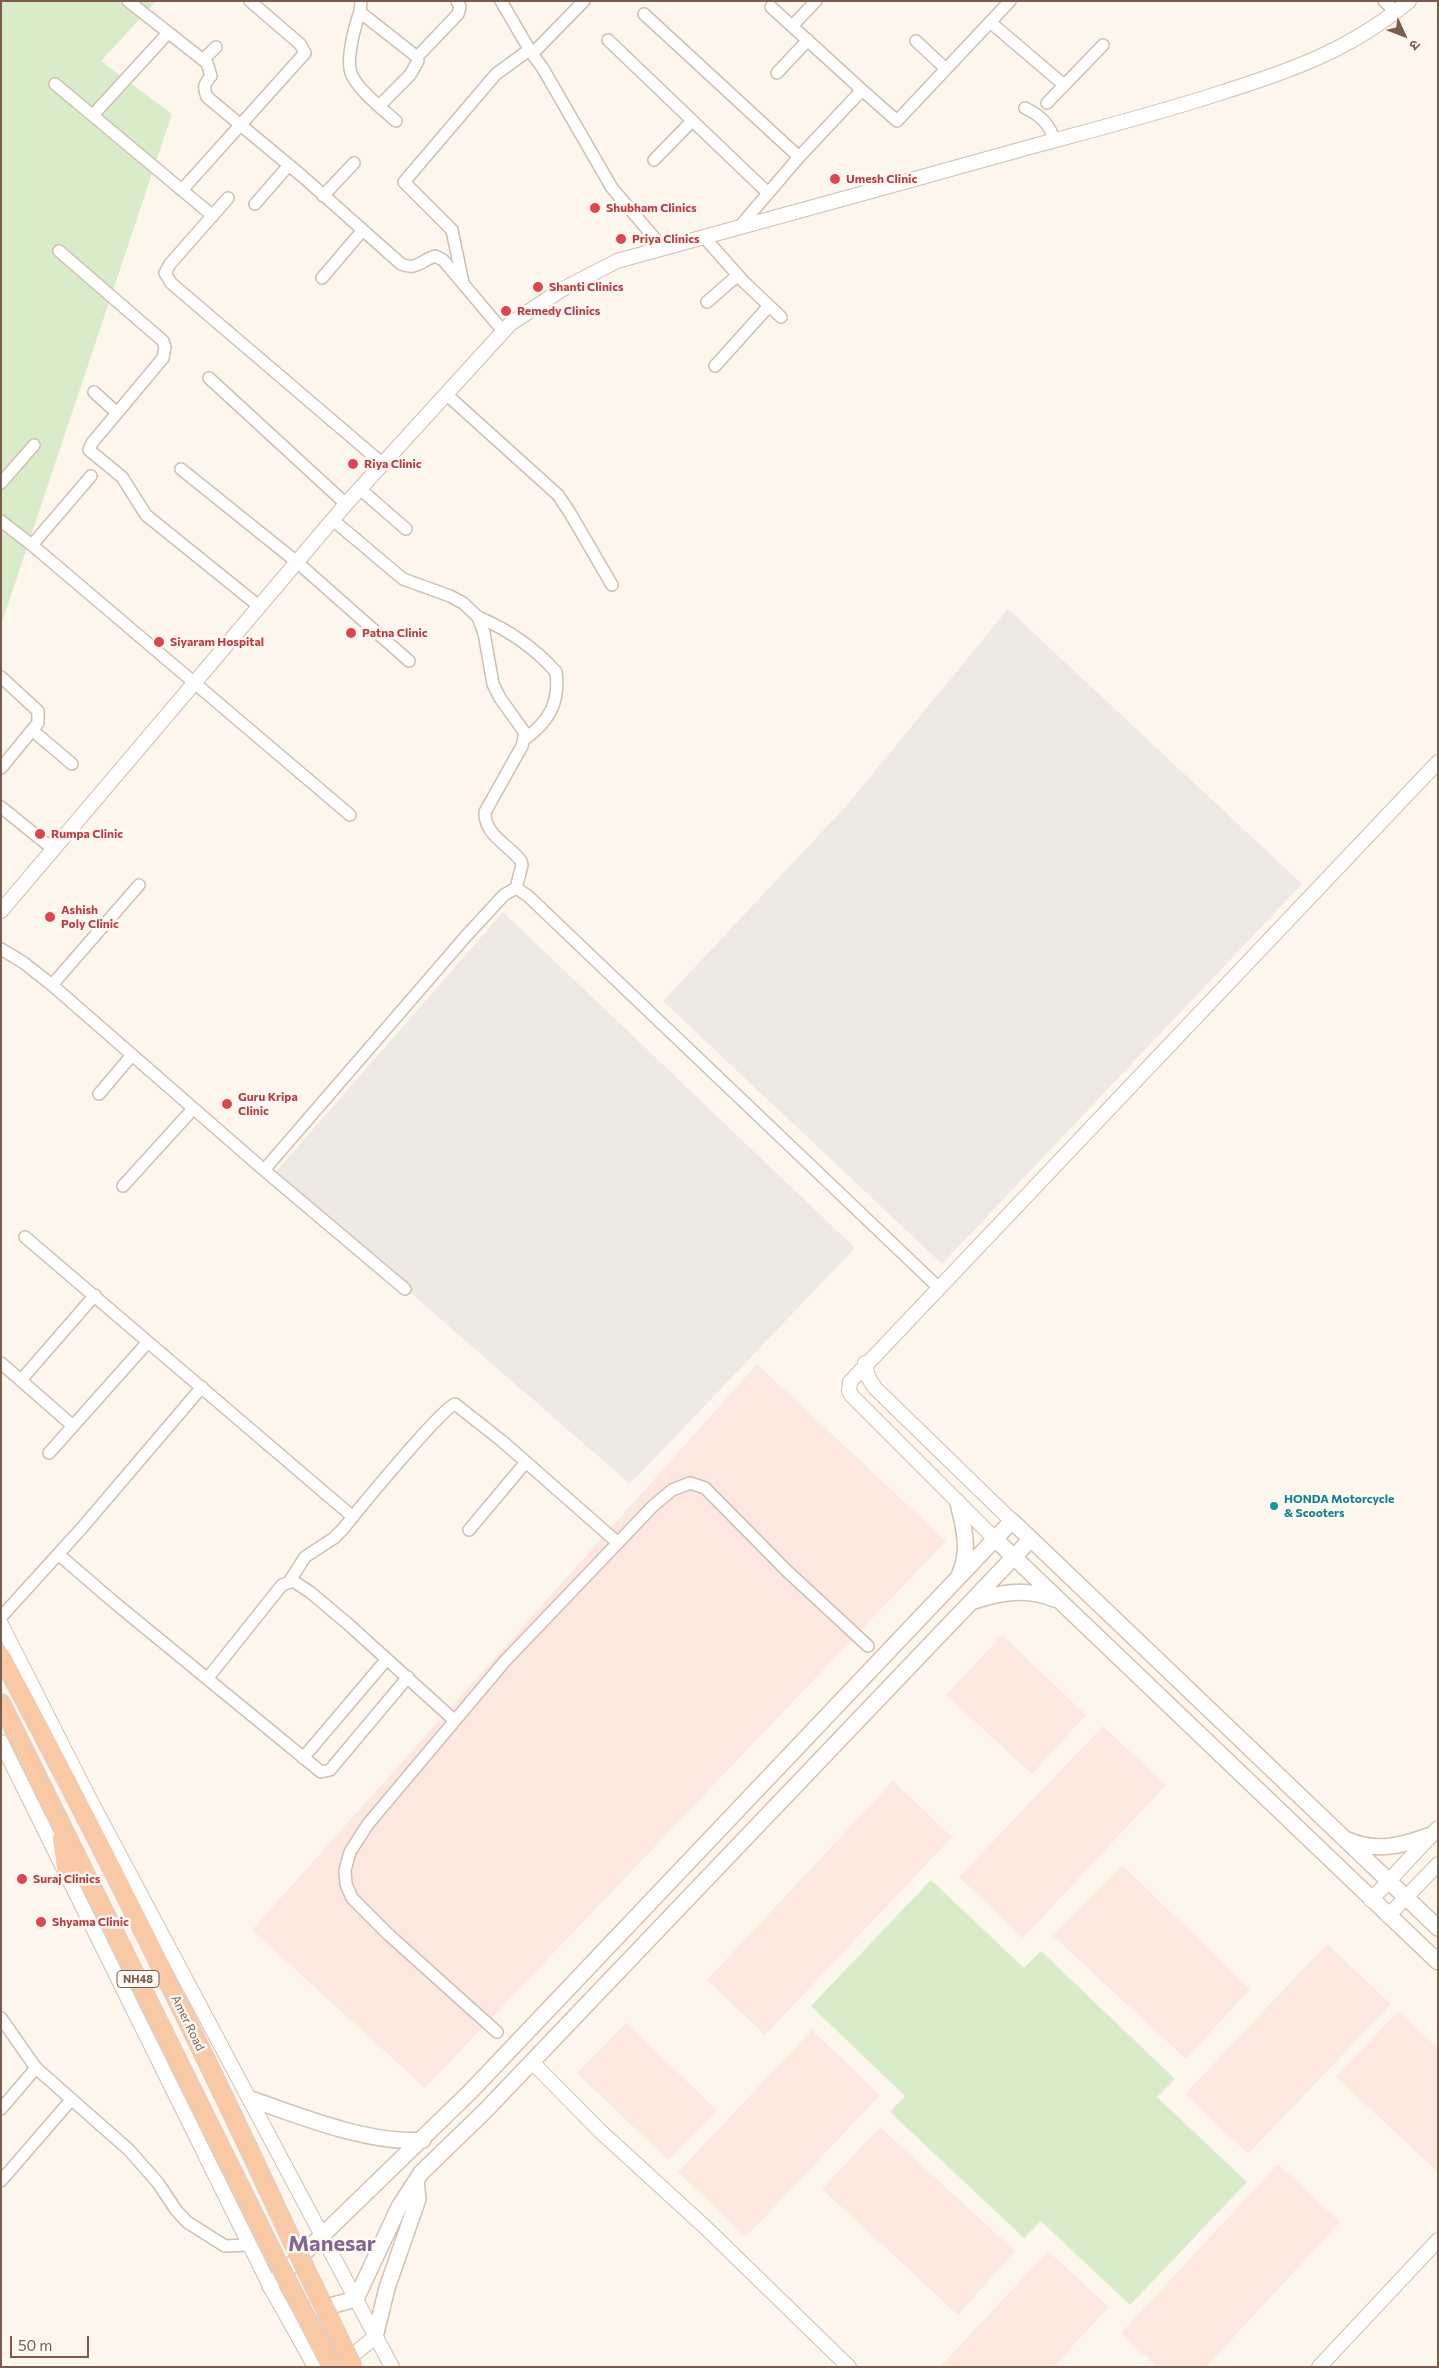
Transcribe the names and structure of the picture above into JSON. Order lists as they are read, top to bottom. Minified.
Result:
{"streets":{"highway":["NH48","Amer Road"]},"districts":["Manesar"],"places":["Umesh Clinic","Shubham Clinics","Priya Clinics","Shanti Clinics","Remedy Clinics","Riya Clinic","Patna Clinic","Siyaram Hospital","Rumpa Clinic","Ashish Poly Clinic","Guru Kripa Clinic","HONDA Motorcycle & Scooters","Suraj Clinics","Shyama Clinic"],"scale_bar":"50 m","north":"bottom right"}
